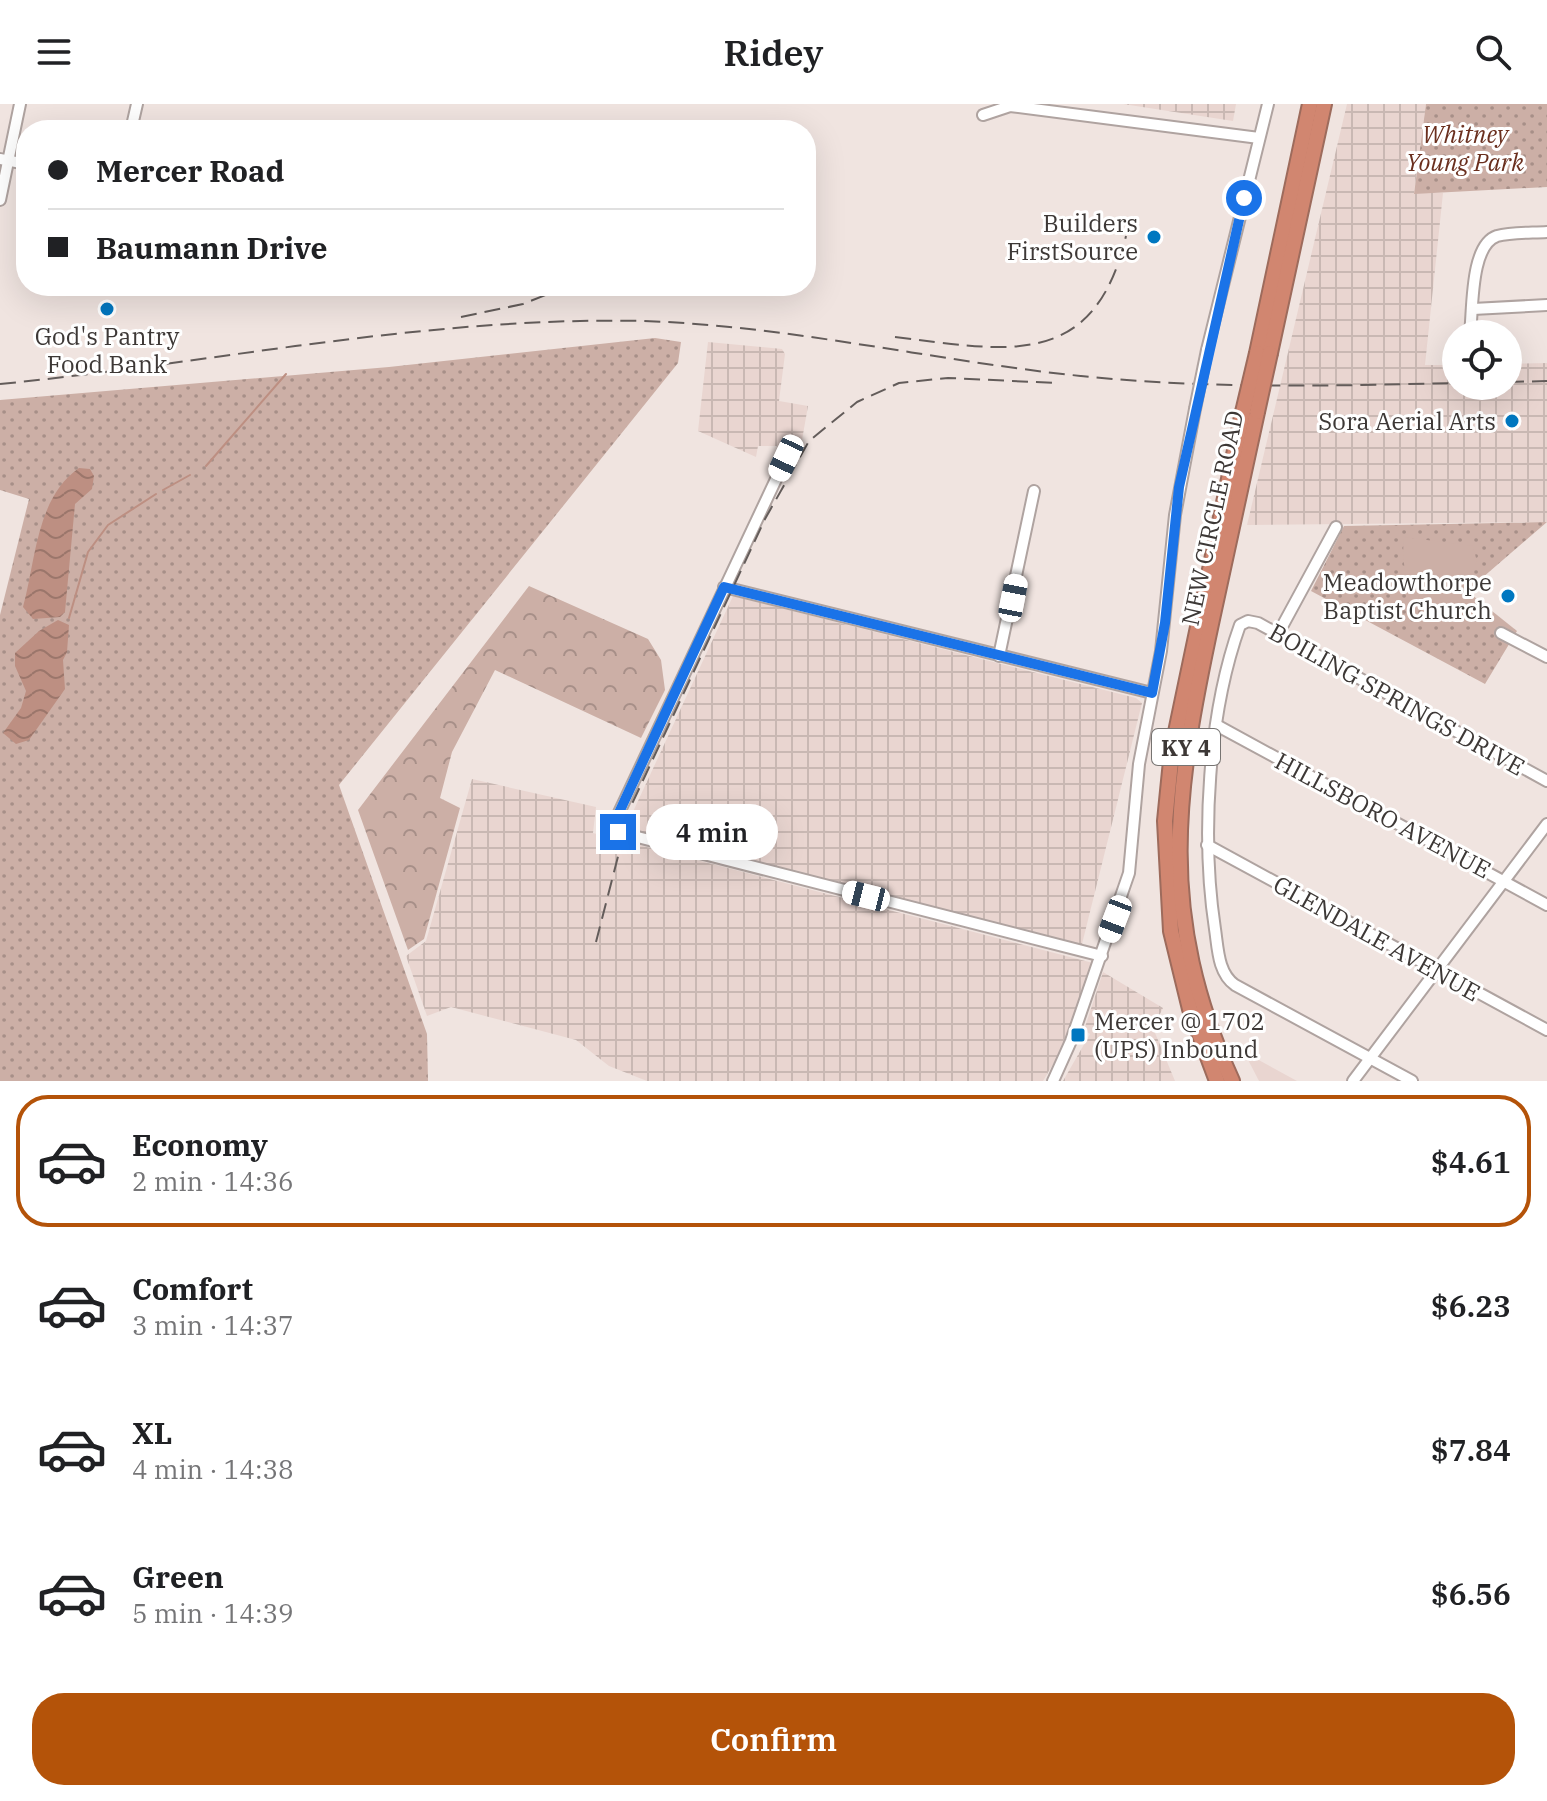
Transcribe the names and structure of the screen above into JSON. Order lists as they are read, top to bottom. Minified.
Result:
{"streets":{"highway":["NEW CIRCLE ROAD","KY 4"],"street":["BOILING SPRINGS DRIVE","HILLSBORO AVENUE","GLENDALE AVENUE"]},"crossings":[["BOILING SPRINGS DRIVE","HILLSBORO AVENUE"]],"parks":["Whitney Young Park"],"places":{"other":["Builders FirstSource","God's Pantry Food Bank","Sora Aerial Arts","Meadowthorpe Baptist Church"],"transit":["Mercer @ 1702 (UPS) Inbound"]},"page":{"header":"Ridey","banner":["Mercer Road","Baumann Drive"],"bubble":"4 min","list":[{"name":"Economy","note":"2 min · 14:36","value":"$4.61"},{"name":"Comfort","note":"3 min · 14:37","value":"$6.23"},{"name":"XL","note":"4 min · 14:38","value":"$7.84"},{"name":"Green","note":"5 min · 14:39","value":"$6.56"}],"buttons":"Confirm"}}
